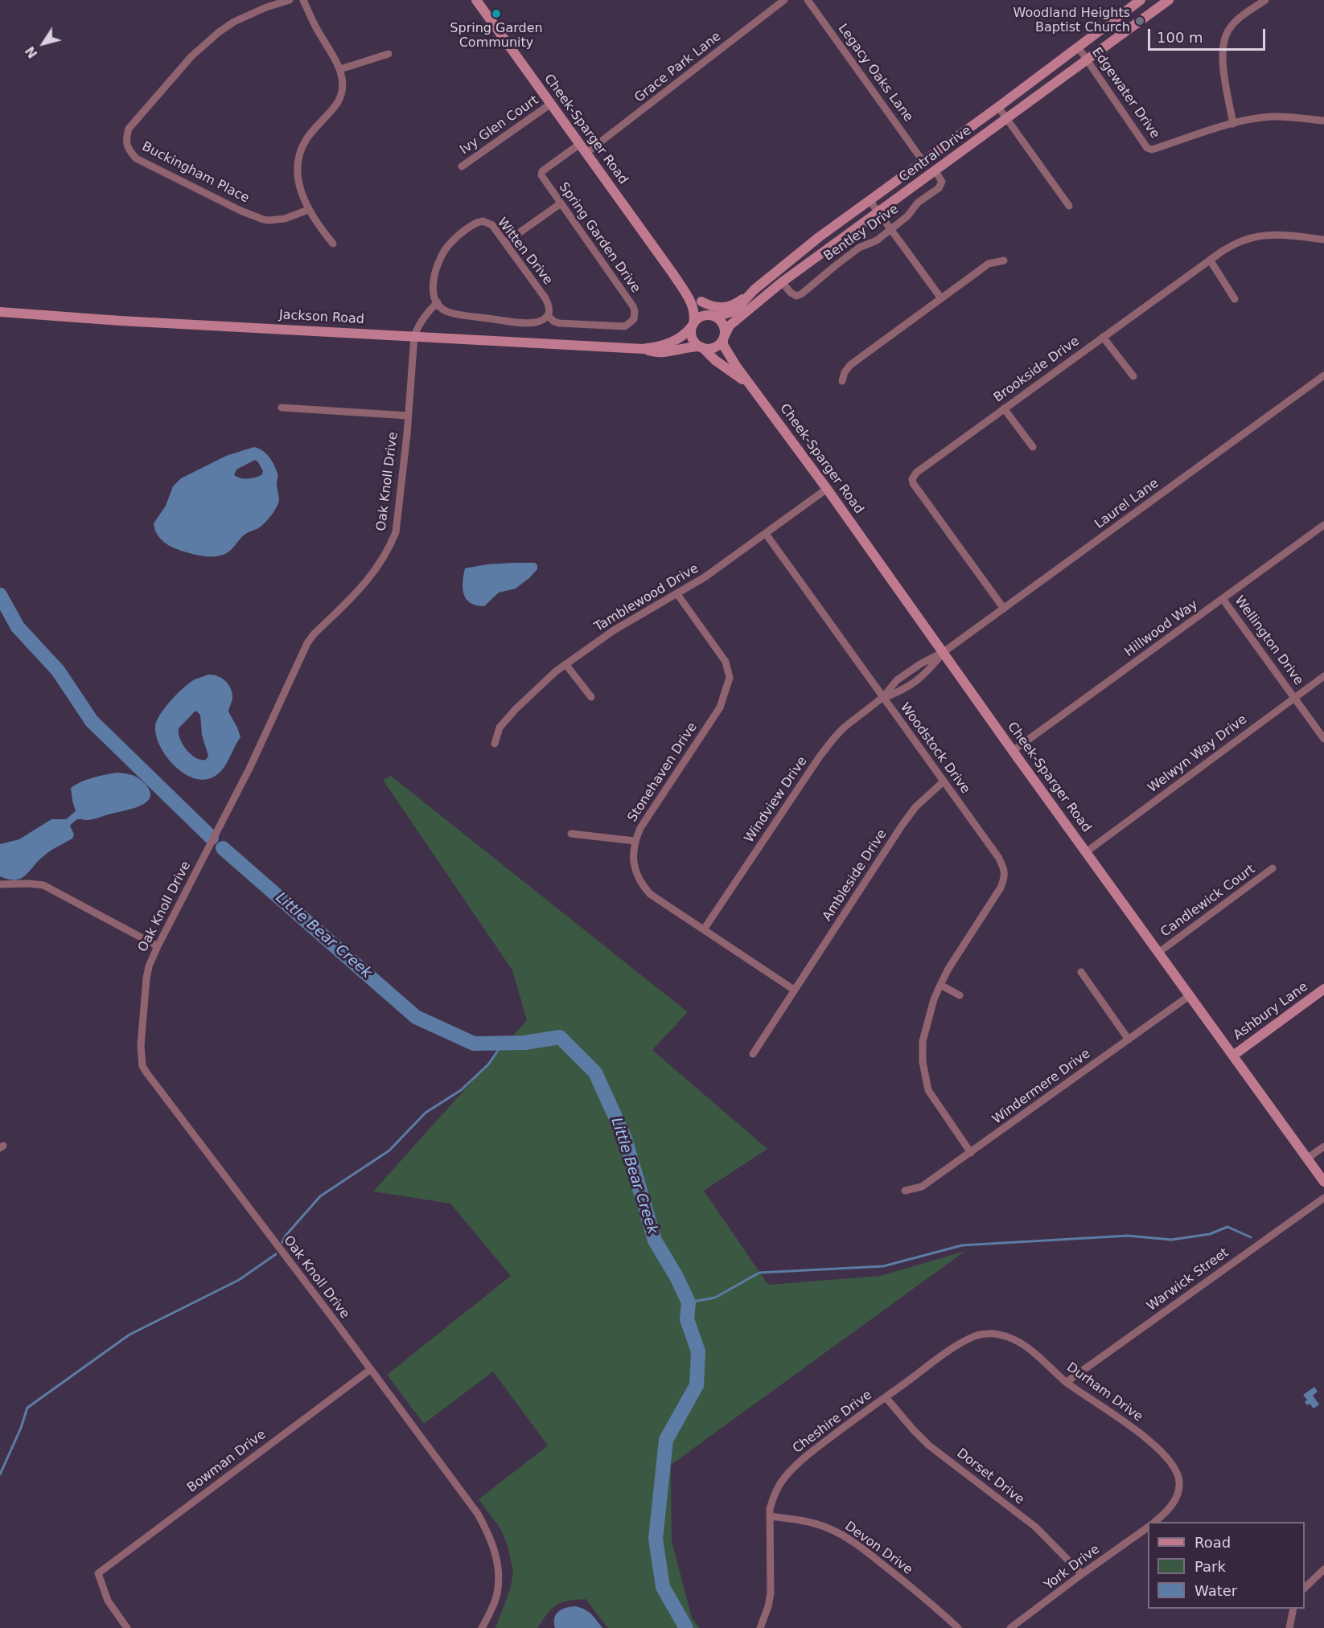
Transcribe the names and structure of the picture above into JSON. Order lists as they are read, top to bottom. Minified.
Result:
{"streets":{"main road":["Cheek-Sparger Road","Central Drive","Jackson Road","Ashbury Lane"],"street":["Grace Park Lane","Legacy Oaks Lane","Edgewater Drive","Ivy Glen Court","Buckingham Place","Bentley Drive","Spring Garden Drive","Witten Drive","Brookside Drive","Oak Knoll Drive","Laurel Lane","Tamblewood Drive","Hillwood Way","Wellington Drive","Woodstock Drive","Welwyn Way Drive","Stonehaven Drive","Windview Drive","Ambleside Drive","Candlewick Court","Windermere Drive","Warwick Street","Durham Drive","Cheshire Drive","Bowman Drive","Dorset Drive","Devon Drive","York Drive"]},"crossings":[["Grace Park Lane","Cheek-Sparger Road"],["Legacy Oaks Lane","Central Drive"],["Edgewater Drive","Central Drive"],["Ivy Glen Court","Cheek-Sparger Road"],["Cheek-Sparger Road","Central Drive"],["Cheek-Sparger Road","Spring Garden Drive"],["Cheek-Sparger Road","Jackson Road"],["Cheek-Sparger Road","Laurel Lane"],["Cheek-Sparger Road","Tamblewood Drive"],["Cheek-Sparger Road","Hillwood Way"],["Cheek-Sparger Road","Welwyn Way Drive"],["Cheek-Sparger Road","Windview Drive"],["Cheek-Sparger Road","Candlewick Court"],["Cheek-Sparger Road","Ashbury Lane"],["Cheek-Sparger Road","Windermere Drive"],["Central Drive","Bentley Drive"],["Central Drive","Jackson Road"],["Spring Garden Drive","Witten Drive"],["Jackson Road","Oak Knoll Drive"],["Brookside Drive","Laurel Lane"],["Oak Knoll Drive","Bowman Drive"],["Laurel Lane","Windview Drive"],["Tamblewood Drive","Woodstock Drive"],["Tamblewood Drive","Stonehaven Drive"],["Hillwood Way","Wellington Drive"],["Wellington Drive","Welwyn Way Drive"],["Woodstock Drive","Windview Drive"],["Woodstock Drive","Ambleside Drive"],["Woodstock Drive","Windermere Drive"],["Stonehaven Drive","Windview Drive"],["Stonehaven Drive","Ambleside Drive"],["Warwick Street","Durham Drive"],["Durham Drive","Cheshire Drive"],["Cheshire Drive","Dorset Drive"],["Cheshire Drive","Devon Drive"],["Dorset Drive","York Drive"]],"water":["Little Bear Creek"],"places":["Spring Garden Community","Woodland Heights Baptist Church"],"legend":["Road","Park","Water"],"scale_bar":"100 m","north":"bottom left"}
